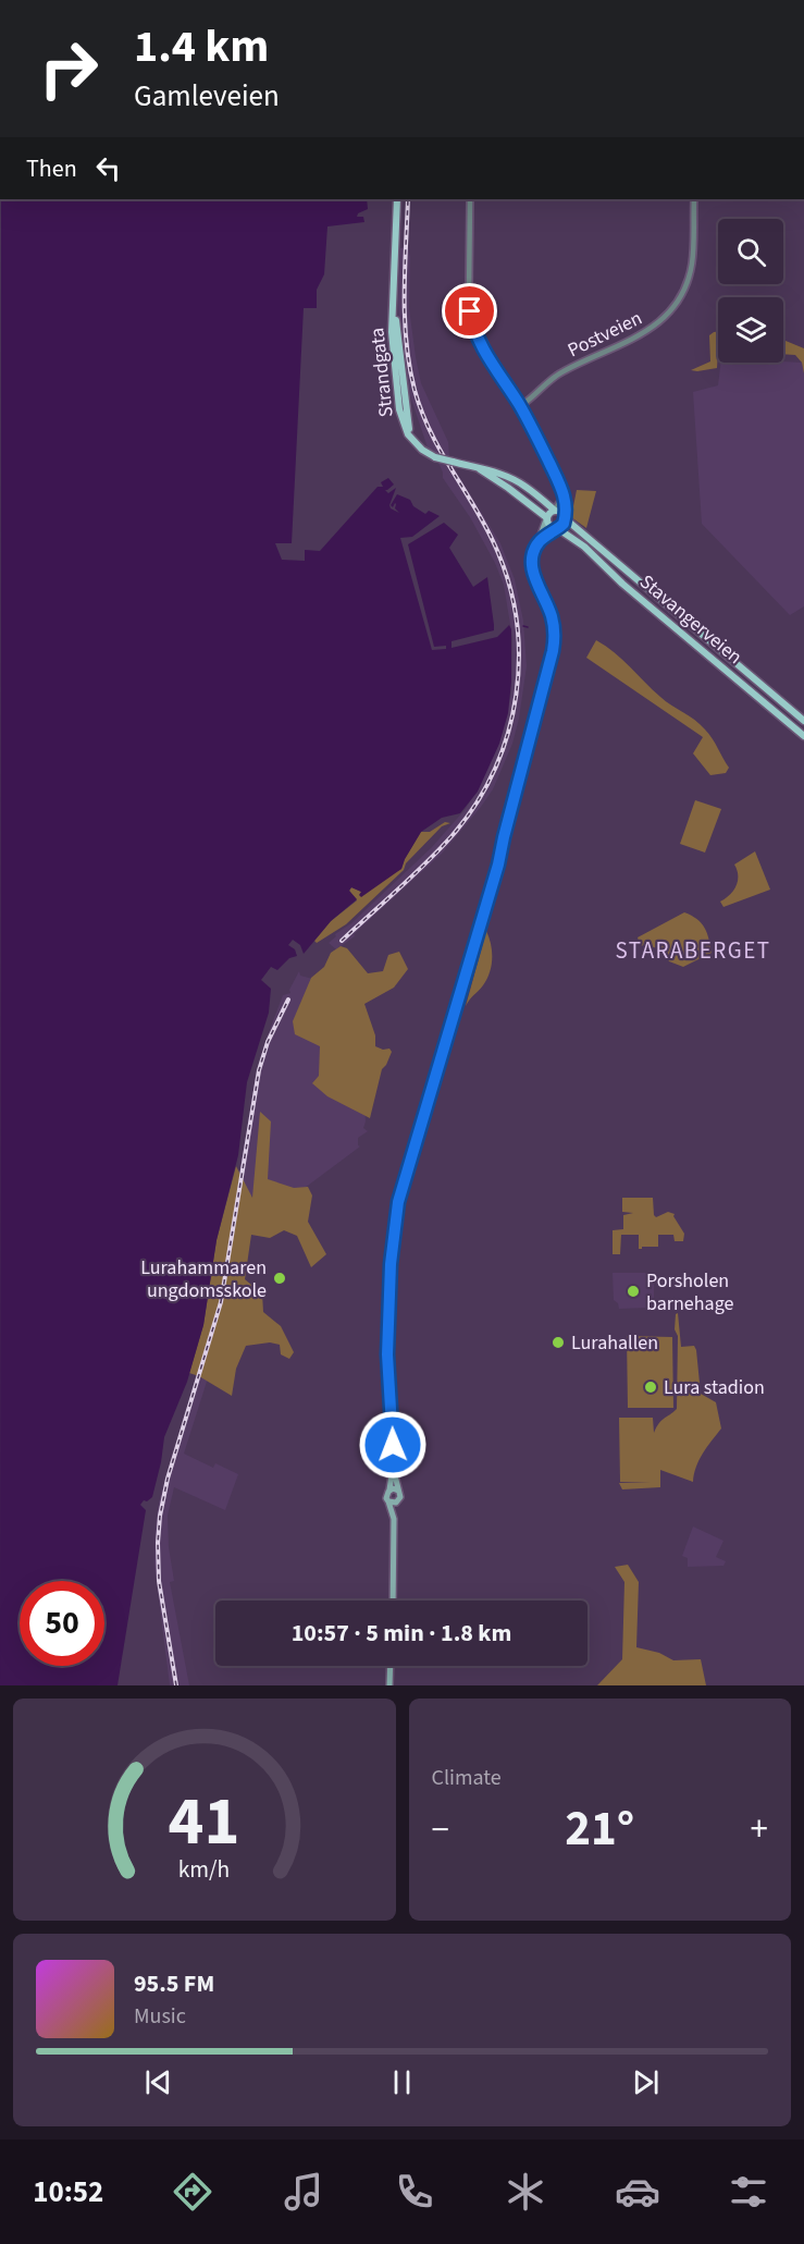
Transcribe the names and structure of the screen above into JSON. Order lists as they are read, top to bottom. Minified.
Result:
{"streets":{"main road":["Strandgata","Stavangerveien"],"street":["Postveien"]},"crossings":[["Strandgata","Stavangerveien"]],"districts":["STARABERGET"],"places":["Lurahammaren ungdomsskole","Porsholen barnehage","Lurahallen","Lura stadion"],"page":{"turn":["1.4 km","Gamleveien"],"then":"Then","limit":"50","trip":"10:57 · 5 min · 1.8 km","tile":"Climate","heat":["−","21°","+"],"song":["95.5 FM","Music"],"tabs":"10:52","gauge":["41","km/h"]}}
